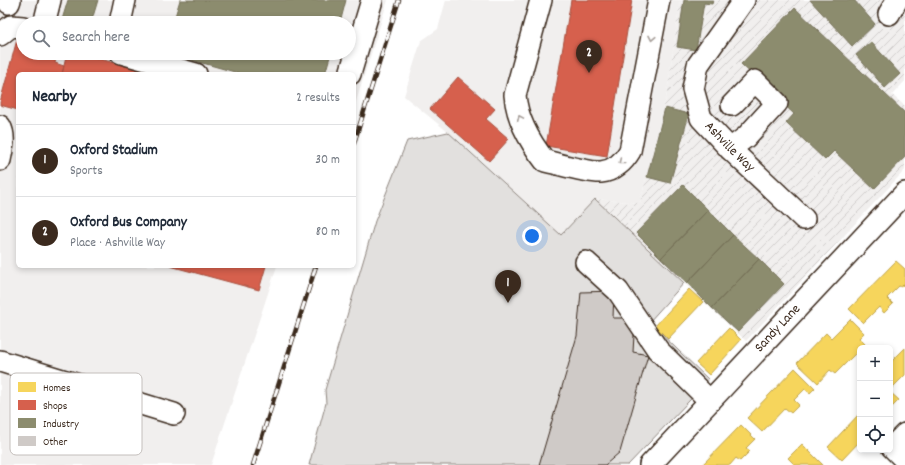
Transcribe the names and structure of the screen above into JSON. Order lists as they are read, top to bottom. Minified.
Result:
{"streets":{"street":["Ashville Way","Sandy Lane"]},"legend":["Homes","Shops","Industry","Other"],"page":{"search":"Search here","pins":["2","1"],"heading":["Nearby","2 results"],"list":[{"mark":"1","name":"Oxford Stadium","note":"Sports","value":"30 m"},{"mark":"2","name":"Oxford Bus Company","note":"Place · Ashville Way","value":"80 m"}],"map_buttons":["+","−"]}}
